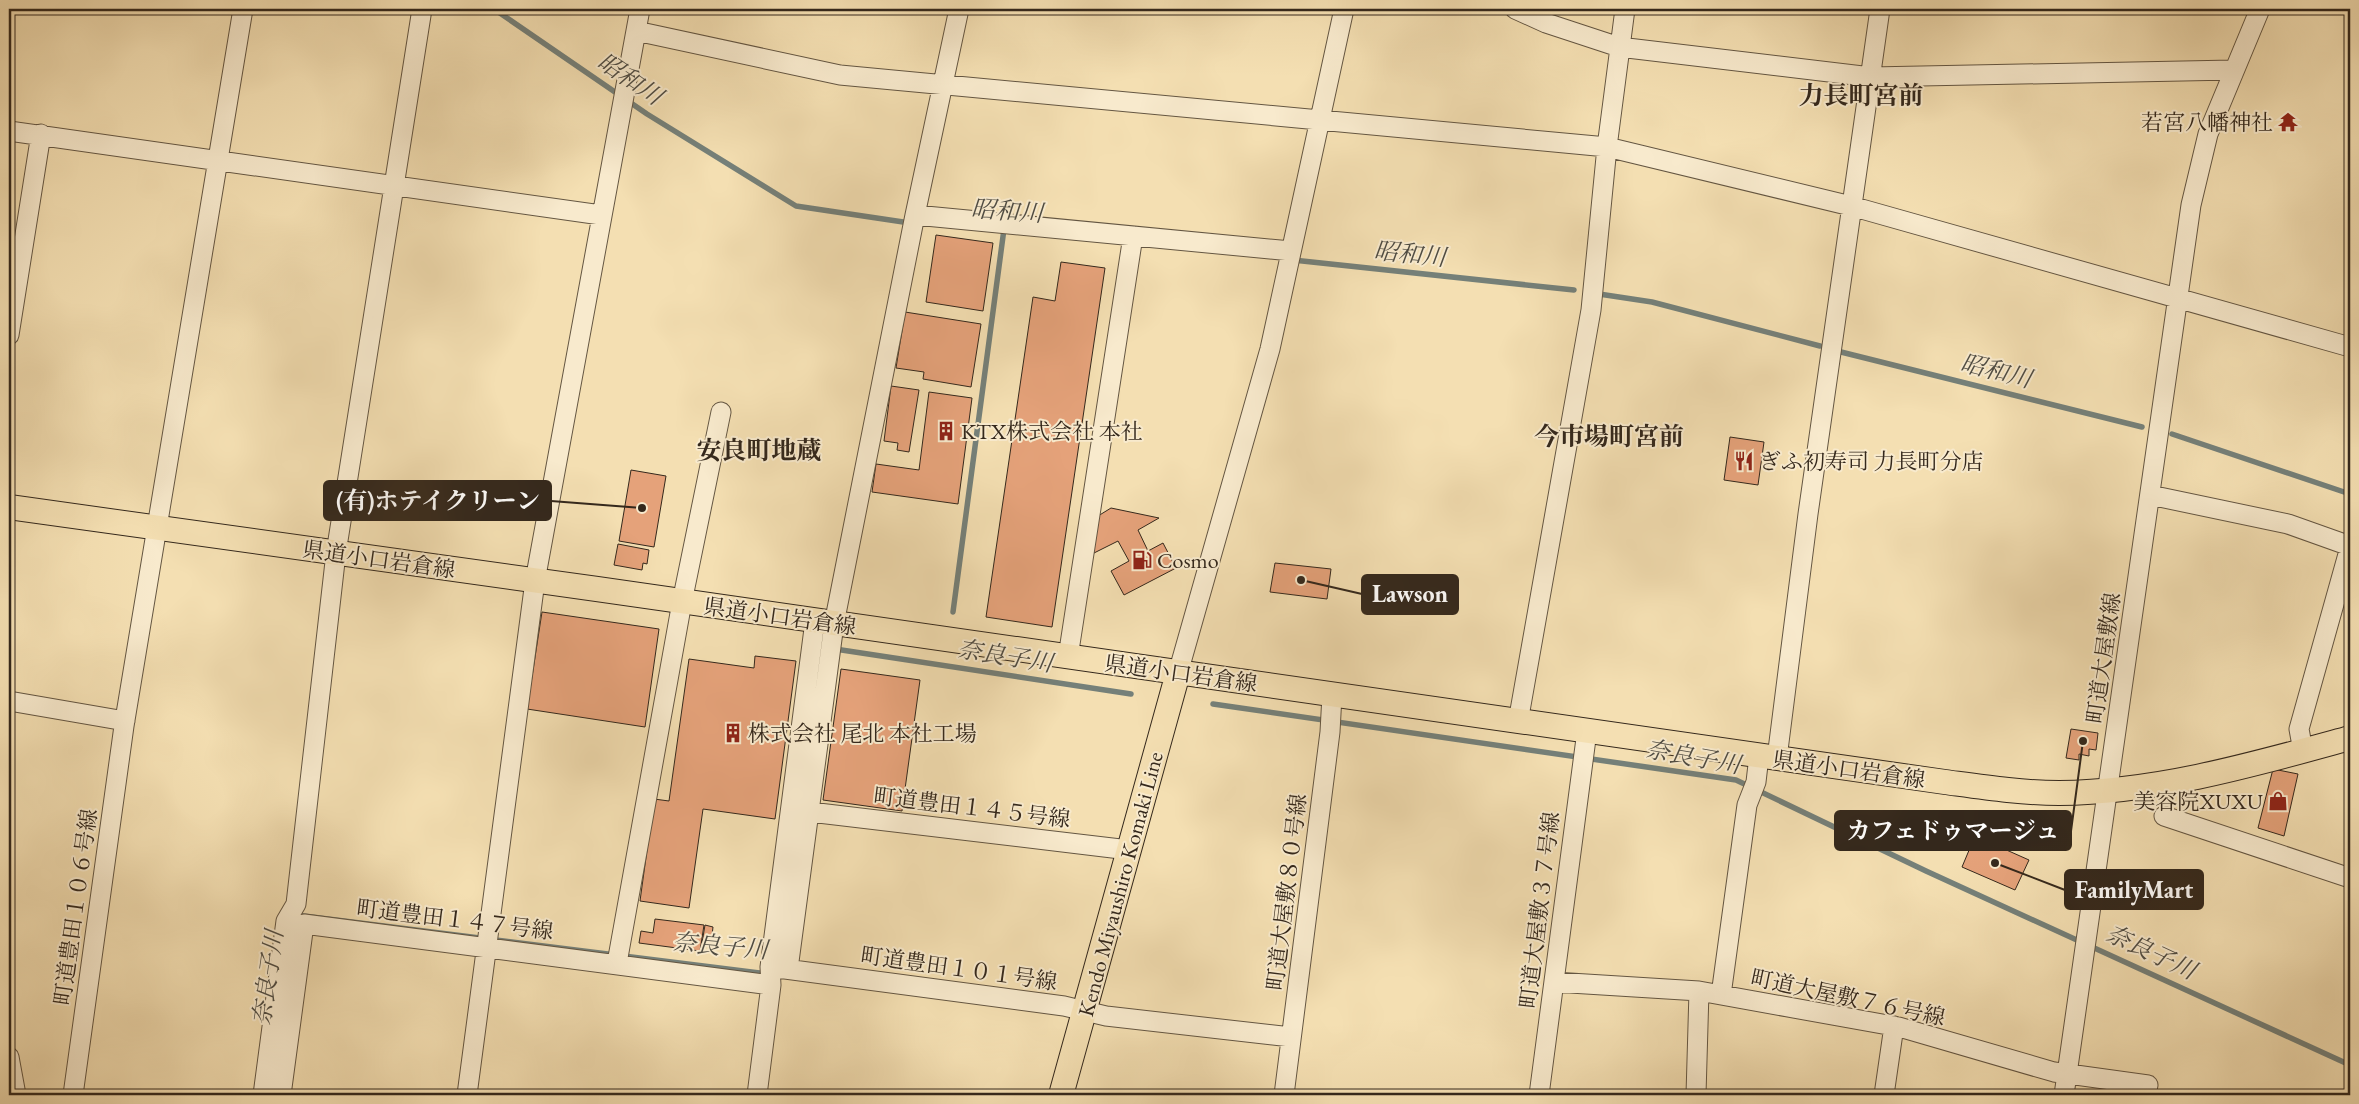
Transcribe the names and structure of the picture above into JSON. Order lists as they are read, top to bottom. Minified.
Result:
{"streets":{"main road":["県道小口岩倉線","Kendo Miyaushiro Komaki Line"],"street":["町道大屋敷線","町道豊田１４５号線","町道大屋敷８０号線","町道豊田１０６号線","町道大屋敷３７号線","町道豊田１４７号線","町道豊田１０１号線","町道大屋敷７６号線"]},"crossings":[["県道小口岩倉線","町道大屋敷線"],["県道小口岩倉線","Kendo Miyaushiro Komaki Line"],["県道小口岩倉線","町道大屋敷８０号線"],["県道小口岩倉線","町道豊田１０６号線"],["県道小口岩倉線","町道大屋敷３７号線"],["町道大屋敷線","町道大屋敷７６号線"],["町道豊田１４５号線","Kendo Miyaushiro Komaki Line"],["Kendo Miyaushiro Komaki Line","町道豊田１０１号線"],["町道大屋敷８０号線","町道豊田１０１号線"],["町道大屋敷３７号線","町道大屋敷７６号線"],["町道豊田１４７号線","町道豊田１０１号線"]],"districts":["力長町宮前","今市場町宮前","安良町地蔵"],"water":["昭和川","奈良子川"],"places":{"temple":["若宮八幡神社"],"building":["KTX株式会社 本社","株式会社 尾北 本社工場"],"restaurant":["ぎふ初寿司 力長町分店"],"other":["(有)ホテイクリーン","Lawson","カフェドゥマージュ","FamilyMart"],"fuel station":["Cosmo"],"shop":["美容院XUXU"]}}
